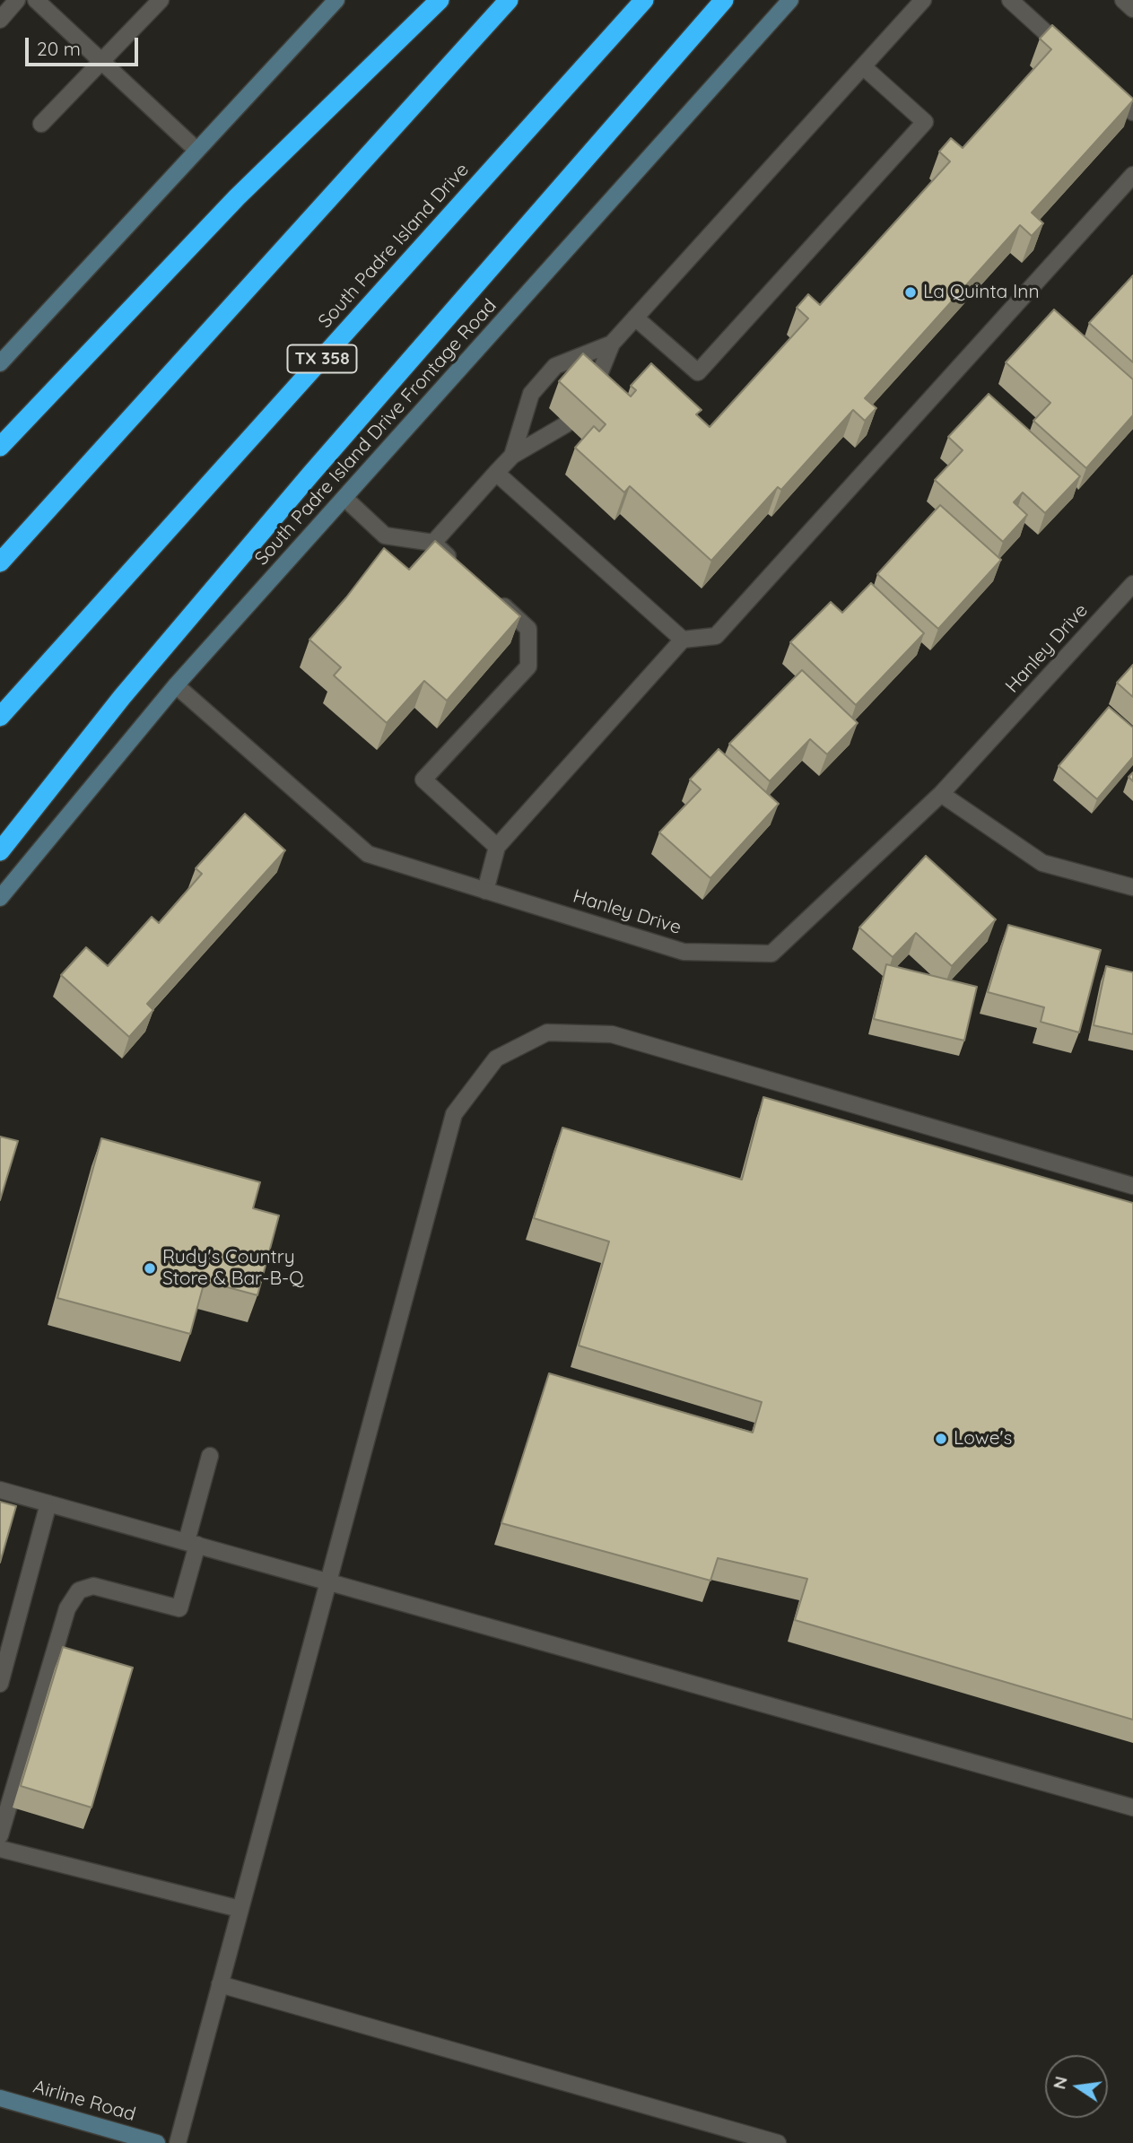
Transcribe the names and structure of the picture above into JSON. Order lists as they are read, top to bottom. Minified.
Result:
{"streets":{"highway":["South Padre Island Drive","TX 358"],"main road":["South Padre Island Drive Frontage Road","Airline Road"],"street":["Hanley Drive"]},"crossings":[["South Padre Island Drive Frontage Road","Hanley Drive"]],"places":["La Quinta Inn","Rudy's Country Store & Bar-B-Q","Lowe's"],"scale_bar":"20 m","north":"left"}
